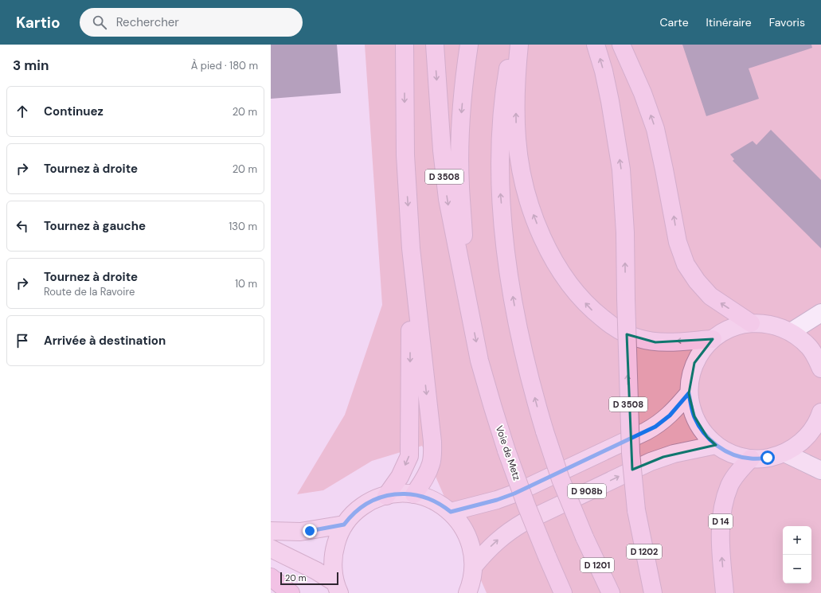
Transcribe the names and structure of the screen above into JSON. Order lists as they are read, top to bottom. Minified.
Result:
{"streets":{"highway":["D 3508","Voie de Metz","D 14","D 1202","D 1201"],"main road":["D 908b"]},"crossings":[["D 3508","Voie de Metz"],["D 3508","D 1202"]],"scale_bar":"20 m","page":{"header":"Kartio","search":"Rechercher","nav":["Carte","Itinéraire","Favoris"],"heading":["3 min","À pied · 180 m"],"list":[["Continuez","20 m"],["Tournez à droite","20 m"],["Tournez à gauche","130 m"],["Tournez à droite","Route de la Ravoire","10 m"],"Arrivée à destination"],"map_buttons":["+","−"],"scale":"20 m"}}
